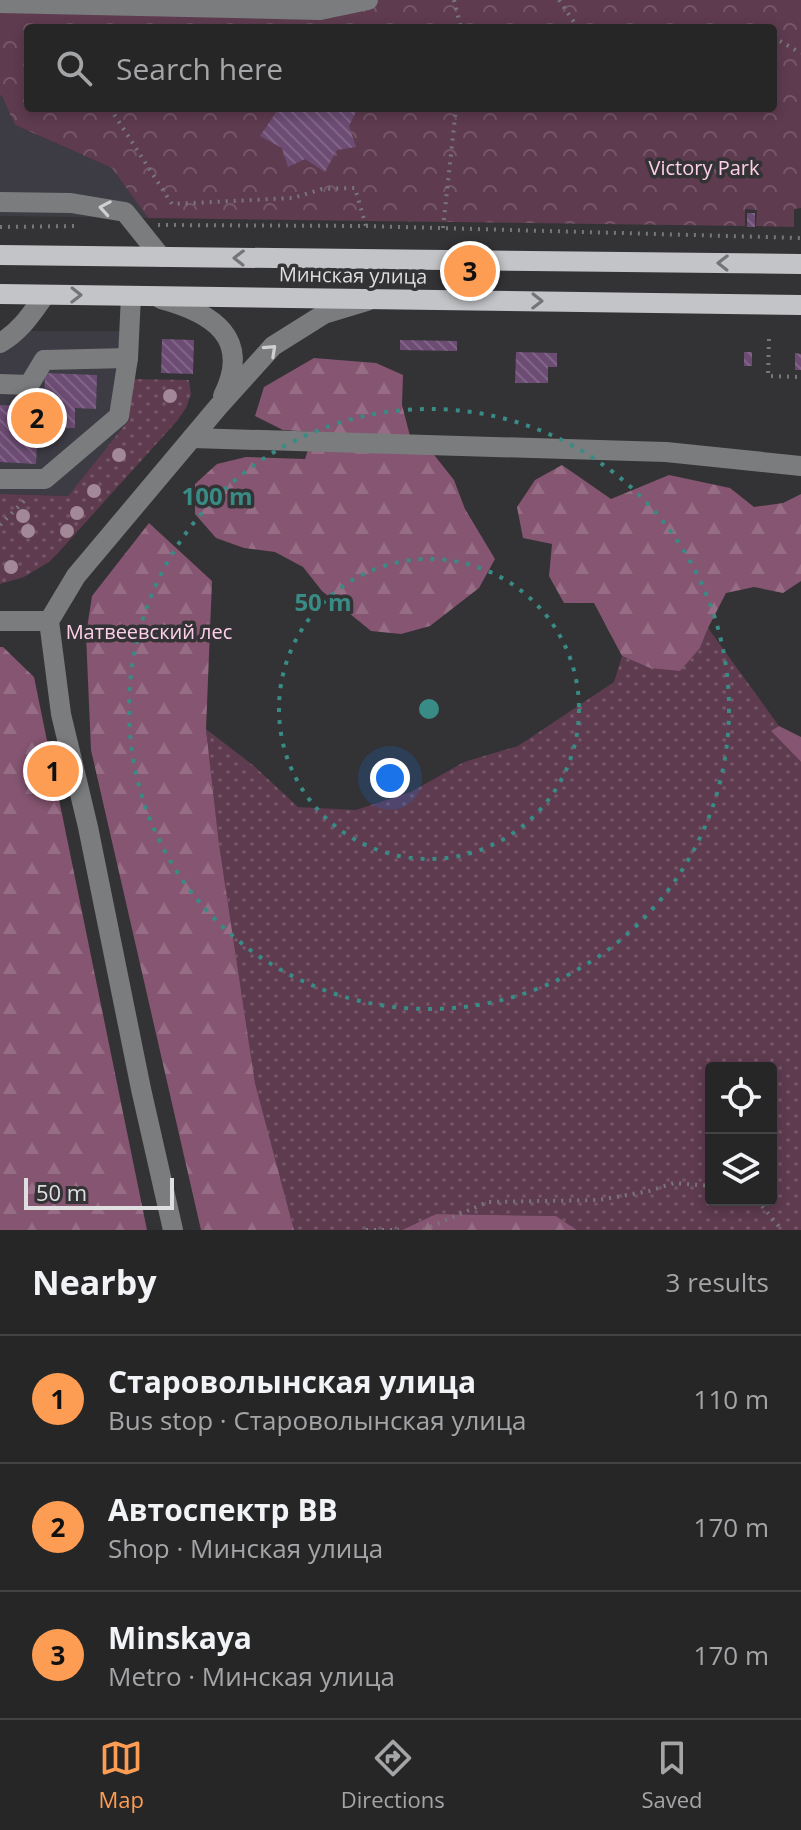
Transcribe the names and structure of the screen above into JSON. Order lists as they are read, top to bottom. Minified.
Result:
{"streets":{"main road":["Минская улица"]},"parks":["Victory Park","Матвеевский лес"],"scale_bar":"50 m","page":{"search":"Search here","pins":["3","2","1"],"scale":"50 m","heading":["Nearby","3 results"],"list":[{"mark":"1","name":"Староволынская улица","note":"Bus stop · Староволынская улица","value":"110 m"},{"mark":"2","name":"Автоспектр ВВ","note":"Shop · Минская улица","value":"170 m"},{"mark":"3","name":"Minskaya","note":"Metro · Минская улица","value":"170 m"}],"nav":["Map","Directions","Saved"]},"rings":["100 m","50 m"]}
